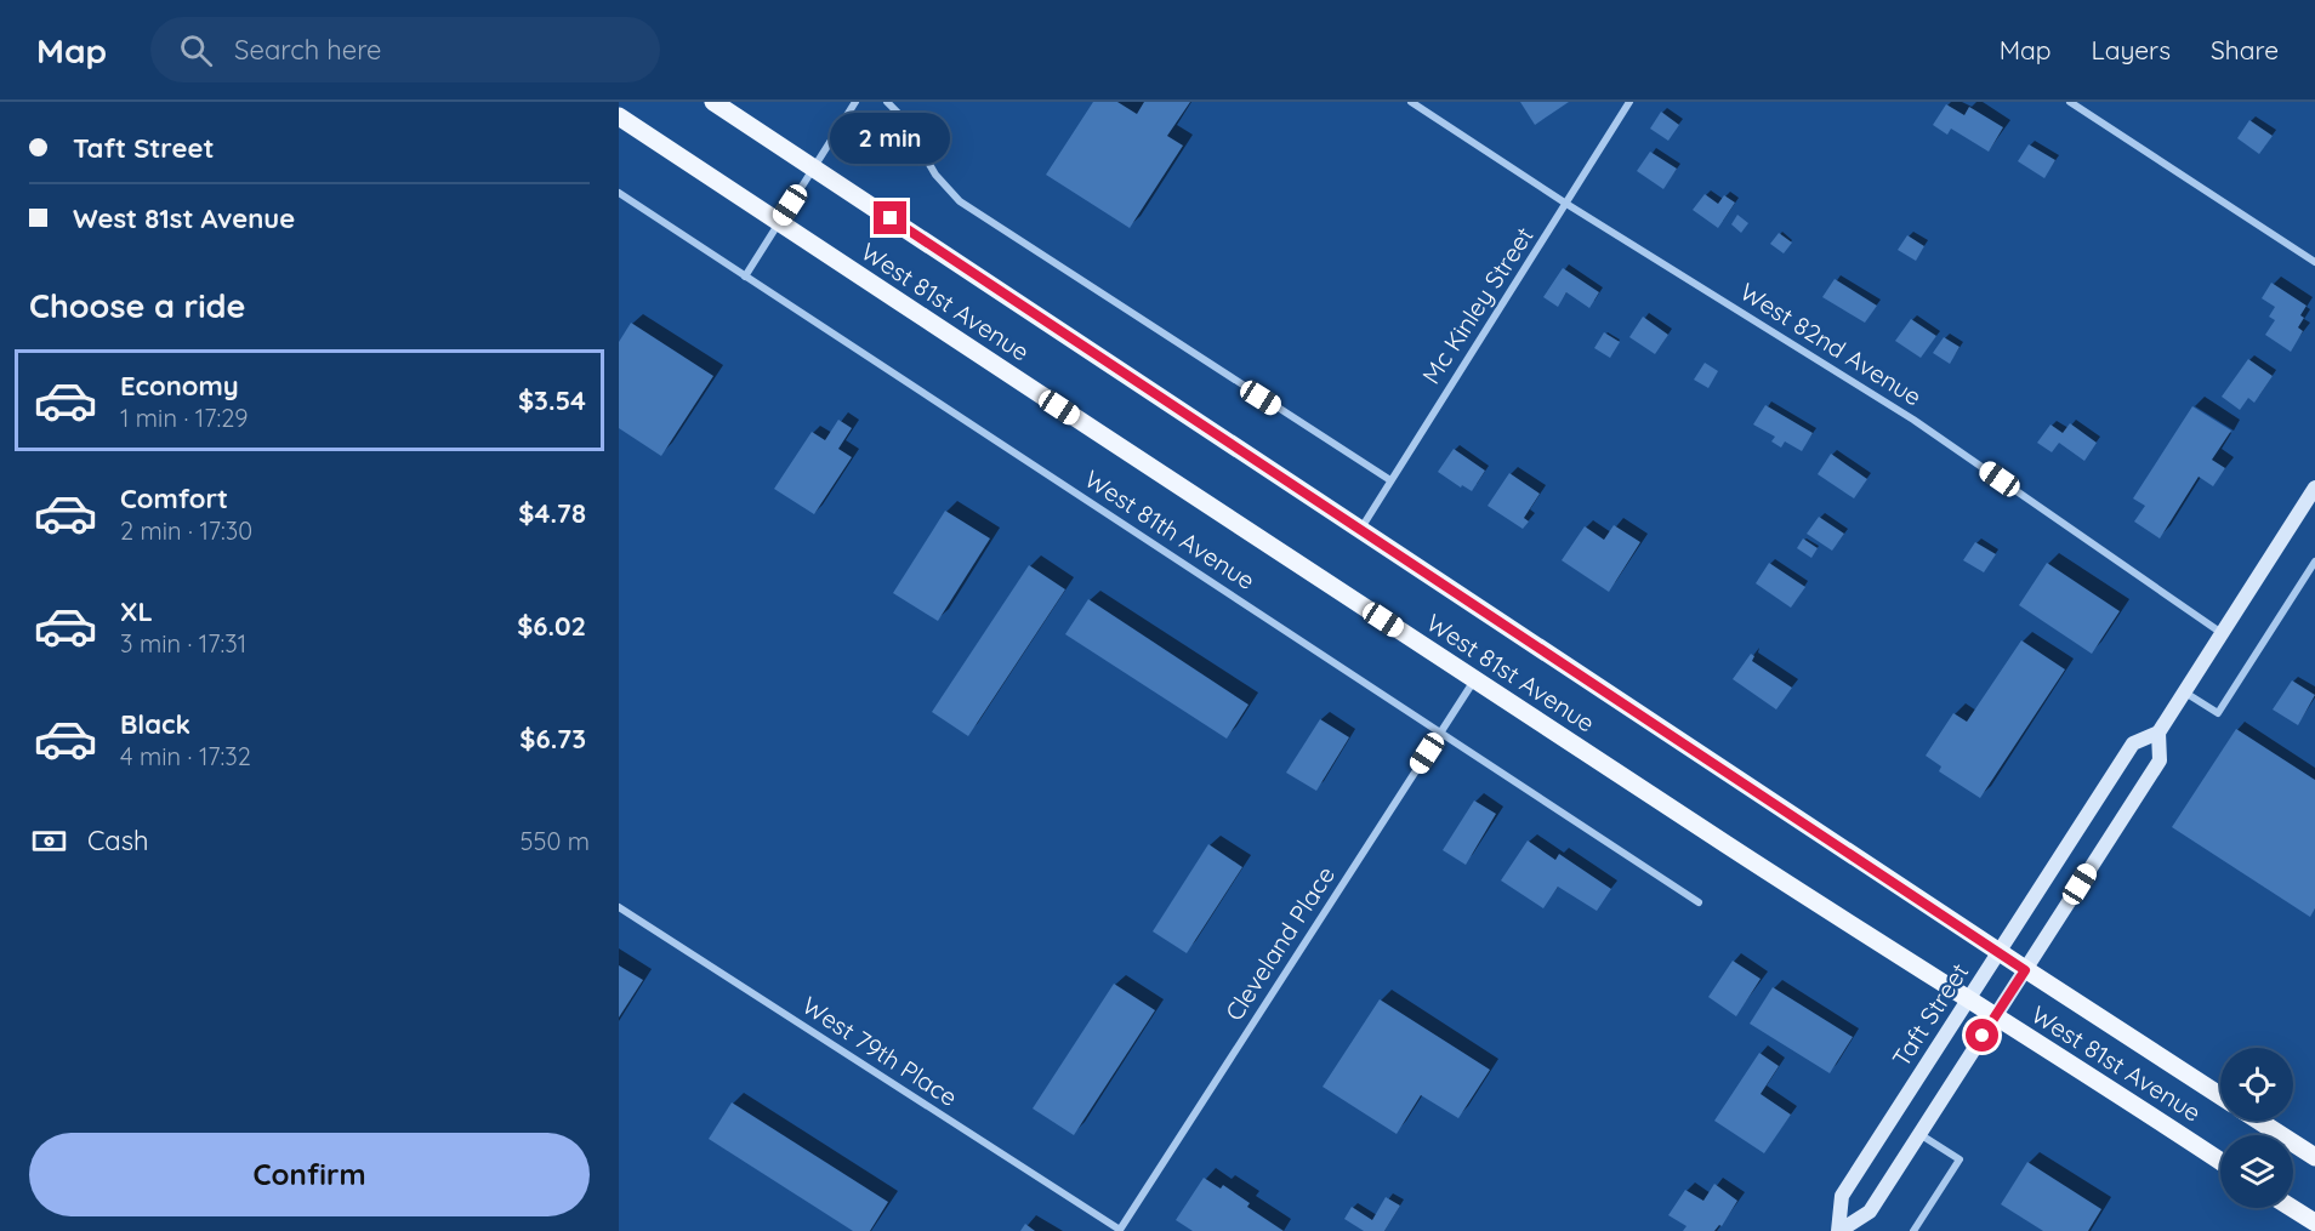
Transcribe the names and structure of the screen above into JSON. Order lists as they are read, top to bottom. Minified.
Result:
{"streets":{"main road":["West 81st Avenue","Taft Street"],"street":["Mc Kinley Street","West 82nd Avenue","West 81th Avenue","Cleveland Place","West 79th Place"]},"crossings":[["West 81st Avenue","Mc Kinley Street"],["West 81st Avenue","Cleveland Place"],["West 81st Avenue","Taft Street"],["Mc Kinley Street","West 82nd Avenue"],["West 82nd Avenue","Taft Street"],["West 81th Avenue","Cleveland Place"],["Cleveland Place","West 79th Place"]],"page":{"header":"Map","search":"Search here","nav":["Map","Layers","Share"],"banner":["Taft Street","West 81st Avenue"],"bubble":"2 min","heading":"Choose a ride","list":[{"name":"Economy","note":"1 min · 17:29","value":"$3.54"},{"name":"Comfort","note":"2 min · 17:30","value":"$4.78"},{"name":"XL","note":"3 min · 17:31","value":"$6.02"},{"name":"Black","note":"4 min · 17:32","value":"$6.73"}],"pay":["Cash","550 m"],"buttons":"Confirm"}}
